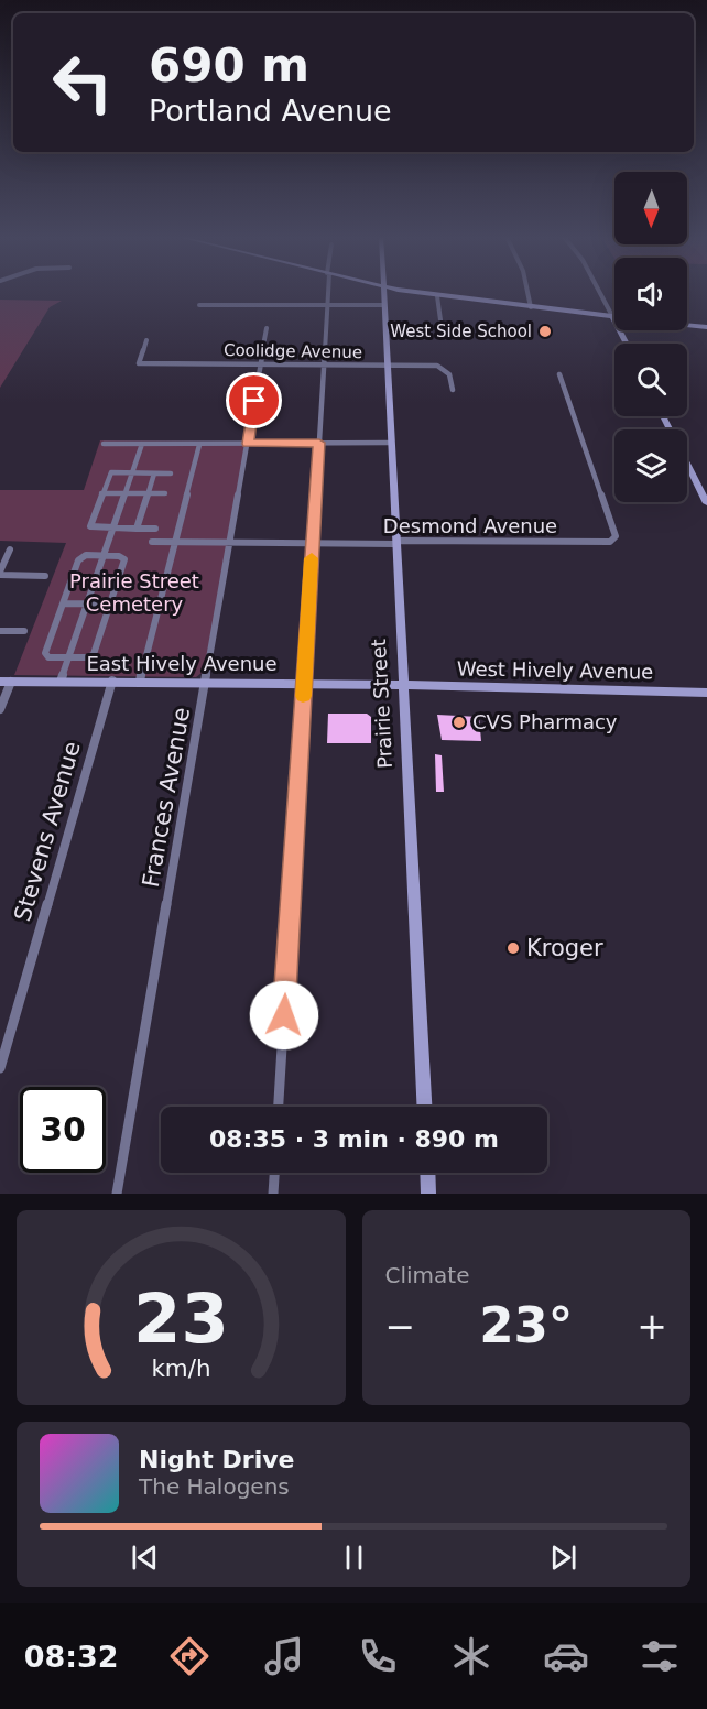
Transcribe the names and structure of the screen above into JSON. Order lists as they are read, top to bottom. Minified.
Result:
{"streets":{"main road":["East Hively Avenue","West Hively Avenue","Prairie Street"],"street":["Coolidge Avenue","Desmond Avenue","Frances Avenue","Stevens Avenue"]},"crossings":[["Coolidge Avenue","Prairie Street"],["Coolidge Avenue","Frances Avenue"],["Desmond Avenue","Prairie Street"],["Desmond Avenue","Frances Avenue"],["East Hively Avenue","West Hively Avenue"],["East Hively Avenue","Prairie Street"],["East Hively Avenue","Frances Avenue"],["East Hively Avenue","Stevens Avenue"],["West Hively Avenue","Prairie Street"]],"parks":["Prairie Street Cemetery"],"places":["West Side School","CVS Pharmacy","Kroger"],"north":"bottom","page":{"turn":["690 m","Portland Avenue"],"limit":"30","trip":"08:35 · 3 min · 890 m","tile":"Climate","heat":["−","23°","+"],"song":["Night Drive","The Halogens"],"tabs":"08:32","gauge":["23","km/h"]}}
